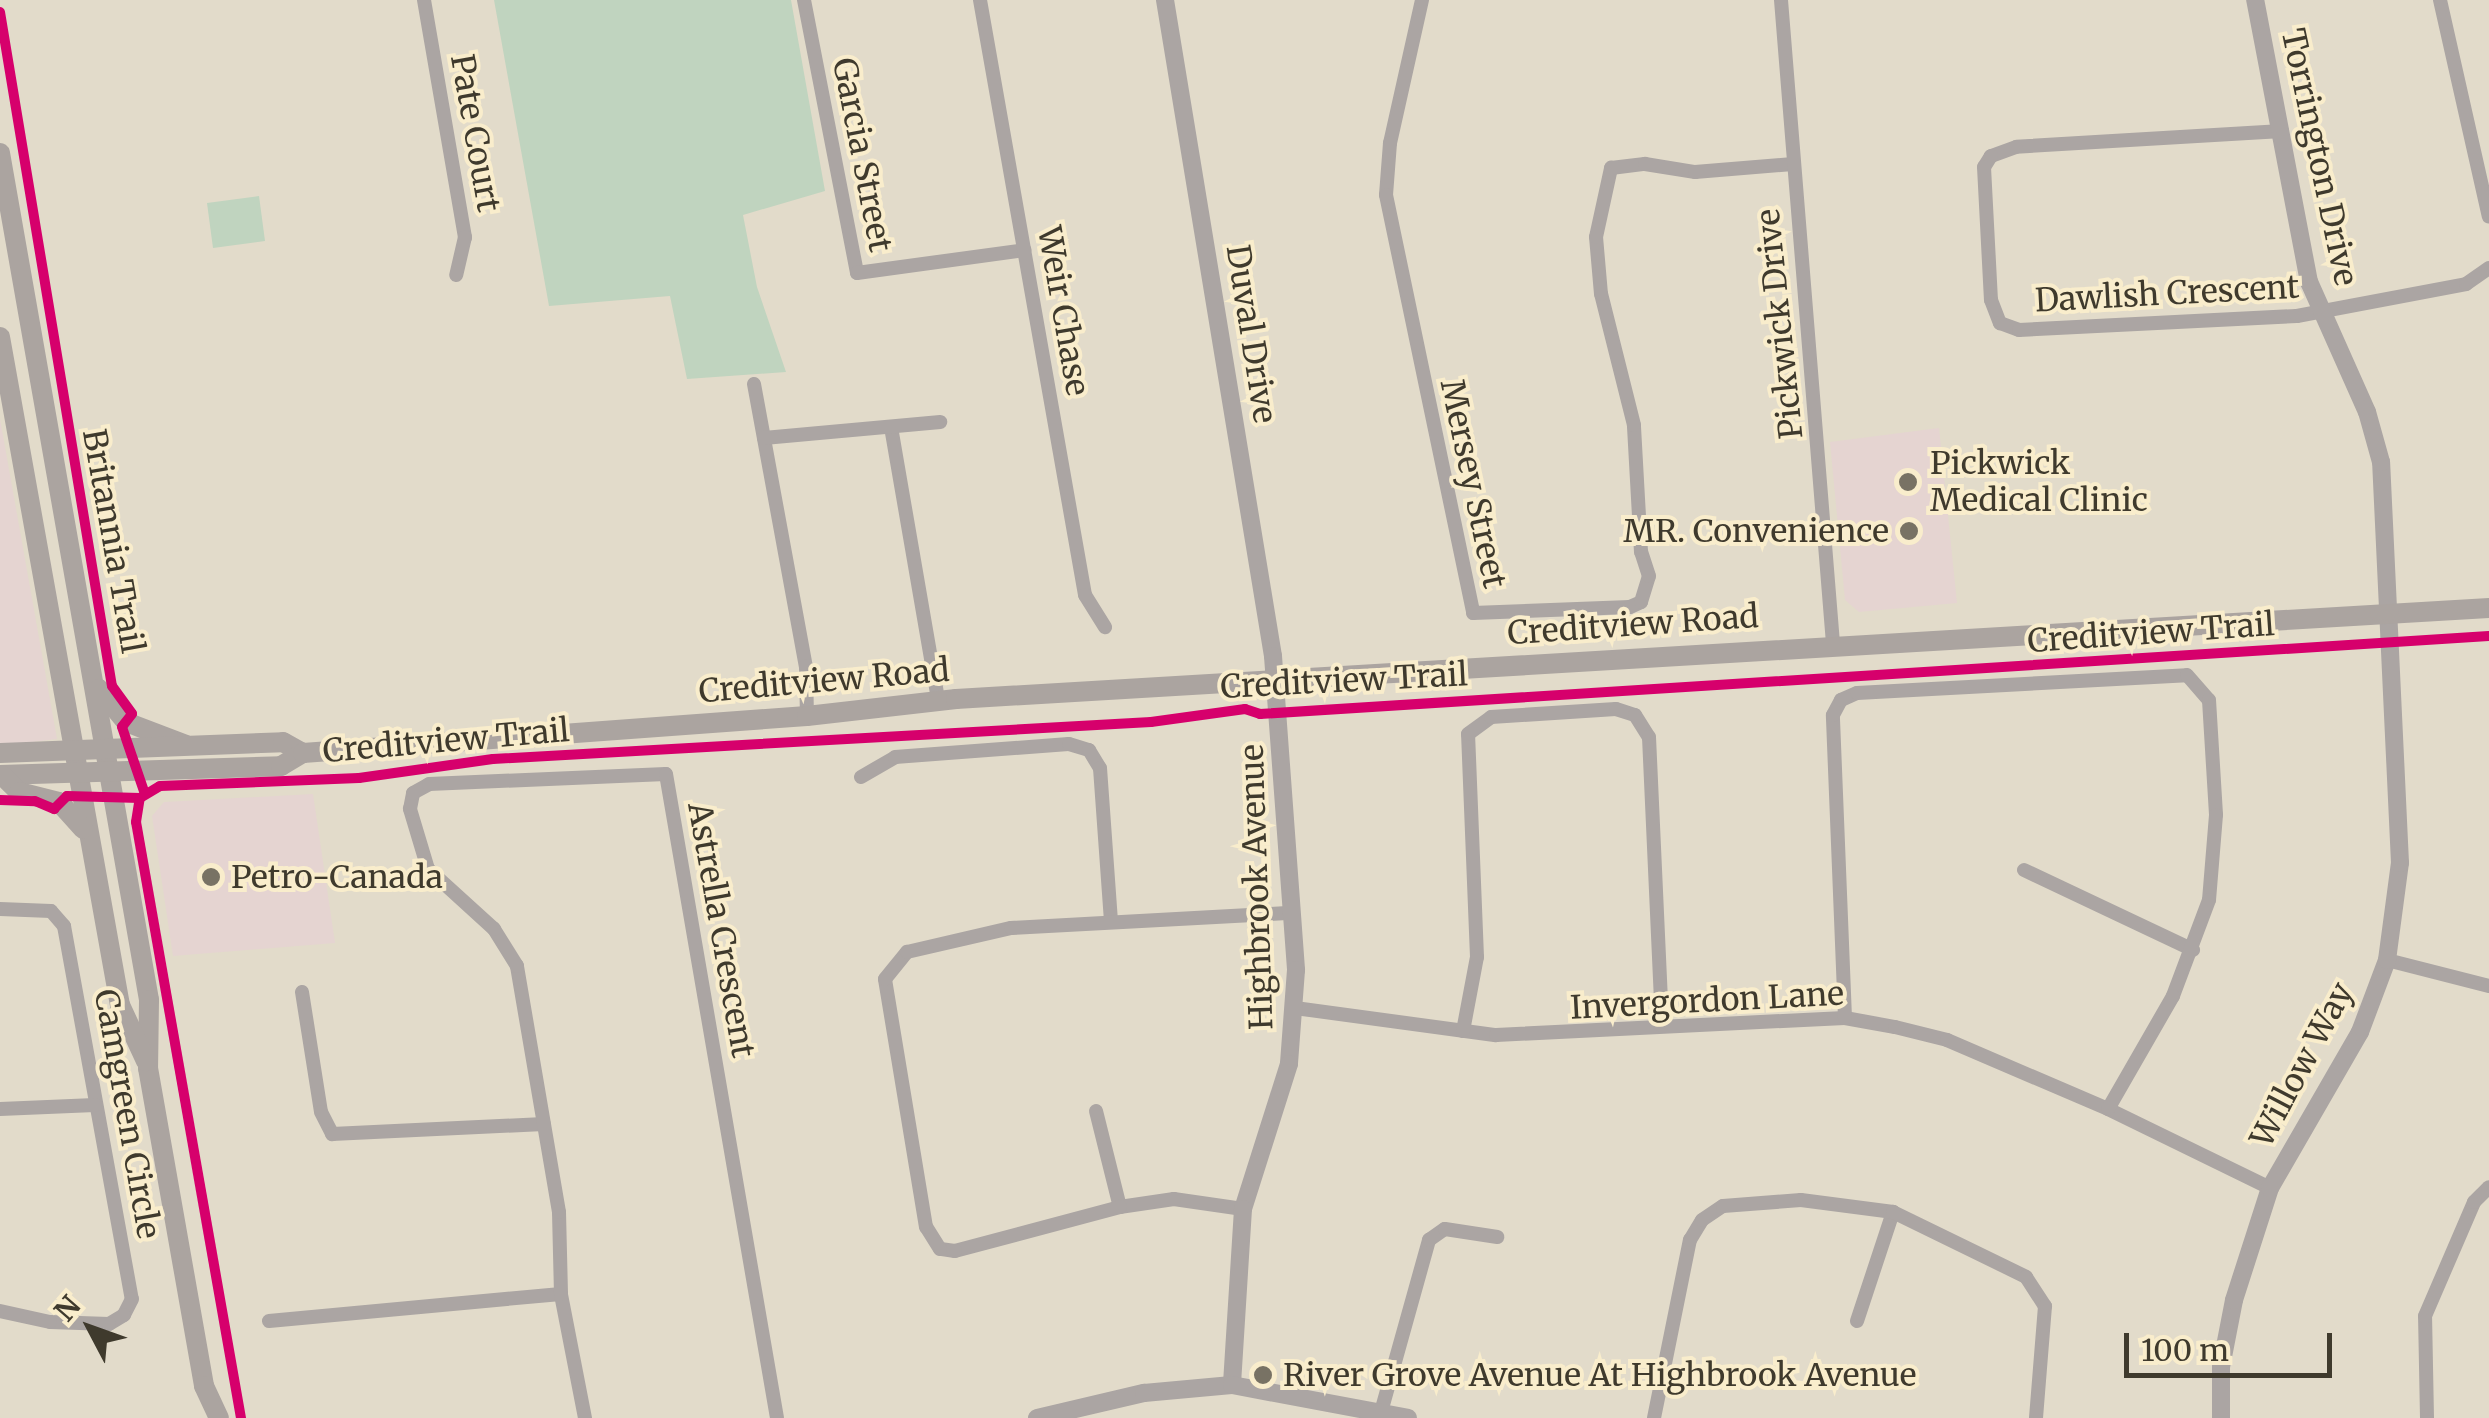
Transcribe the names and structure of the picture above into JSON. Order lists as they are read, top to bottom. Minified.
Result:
{"streets":{"main road":["Creditview Road"],"street":["Pate Court","Garcia Street","Torrington Drive","Dawlish Crescent","Weir Chase","Pickwick Drive","Duval Drive","Mersey Street","Highbrook Avenue","Astrella Crescent","Invergordon Lane","Willow Way","Camgreen Circle"],"cycle path":["Britannia Trail","Creditview Trail"]},"crossings":[["Garcia Street","Weir Chase"],["Torrington Drive","Dawlish Crescent"],["Torrington Drive","Creditview Road"],["Torrington Drive","Willow Way"],["Pickwick Drive","Mersey Street"],["Pickwick Drive","Creditview Road"],["Duval Drive","Creditview Road"],["Duval Drive","Highbrook Avenue"],["Creditview Road","Highbrook Avenue"],["Creditview Road","Willow Way"],["Highbrook Avenue","Invergordon Lane"],["Invergordon Lane","Willow Way"]],"places":["Pickwick Medical Clinic","MR. Convenience","Petro-Canada","River Grove Avenue At Highbrook Avenue"],"scale_bar":"100 m","north":"top left"}
